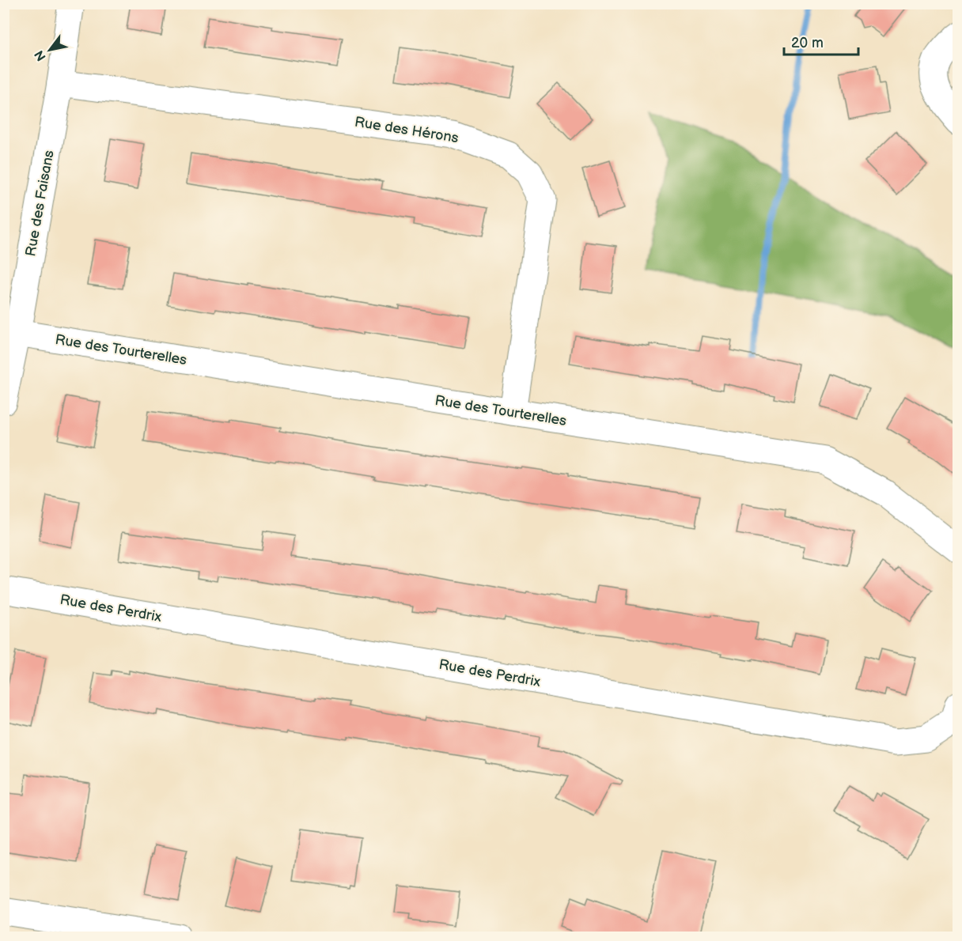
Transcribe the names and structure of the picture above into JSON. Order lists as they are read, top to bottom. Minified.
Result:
{"streets":{"street":["Rue des Hérons","Rue des Faisans","Rue des Tourterelles","Rue des Perdrix"]},"crossings":[["Rue des Hérons","Rue des Faisans"],["Rue des Hérons","Rue des Tourterelles"],["Rue des Faisans","Rue des Tourterelles"]],"scale_bar":"20 m","north":"bottom left"}
